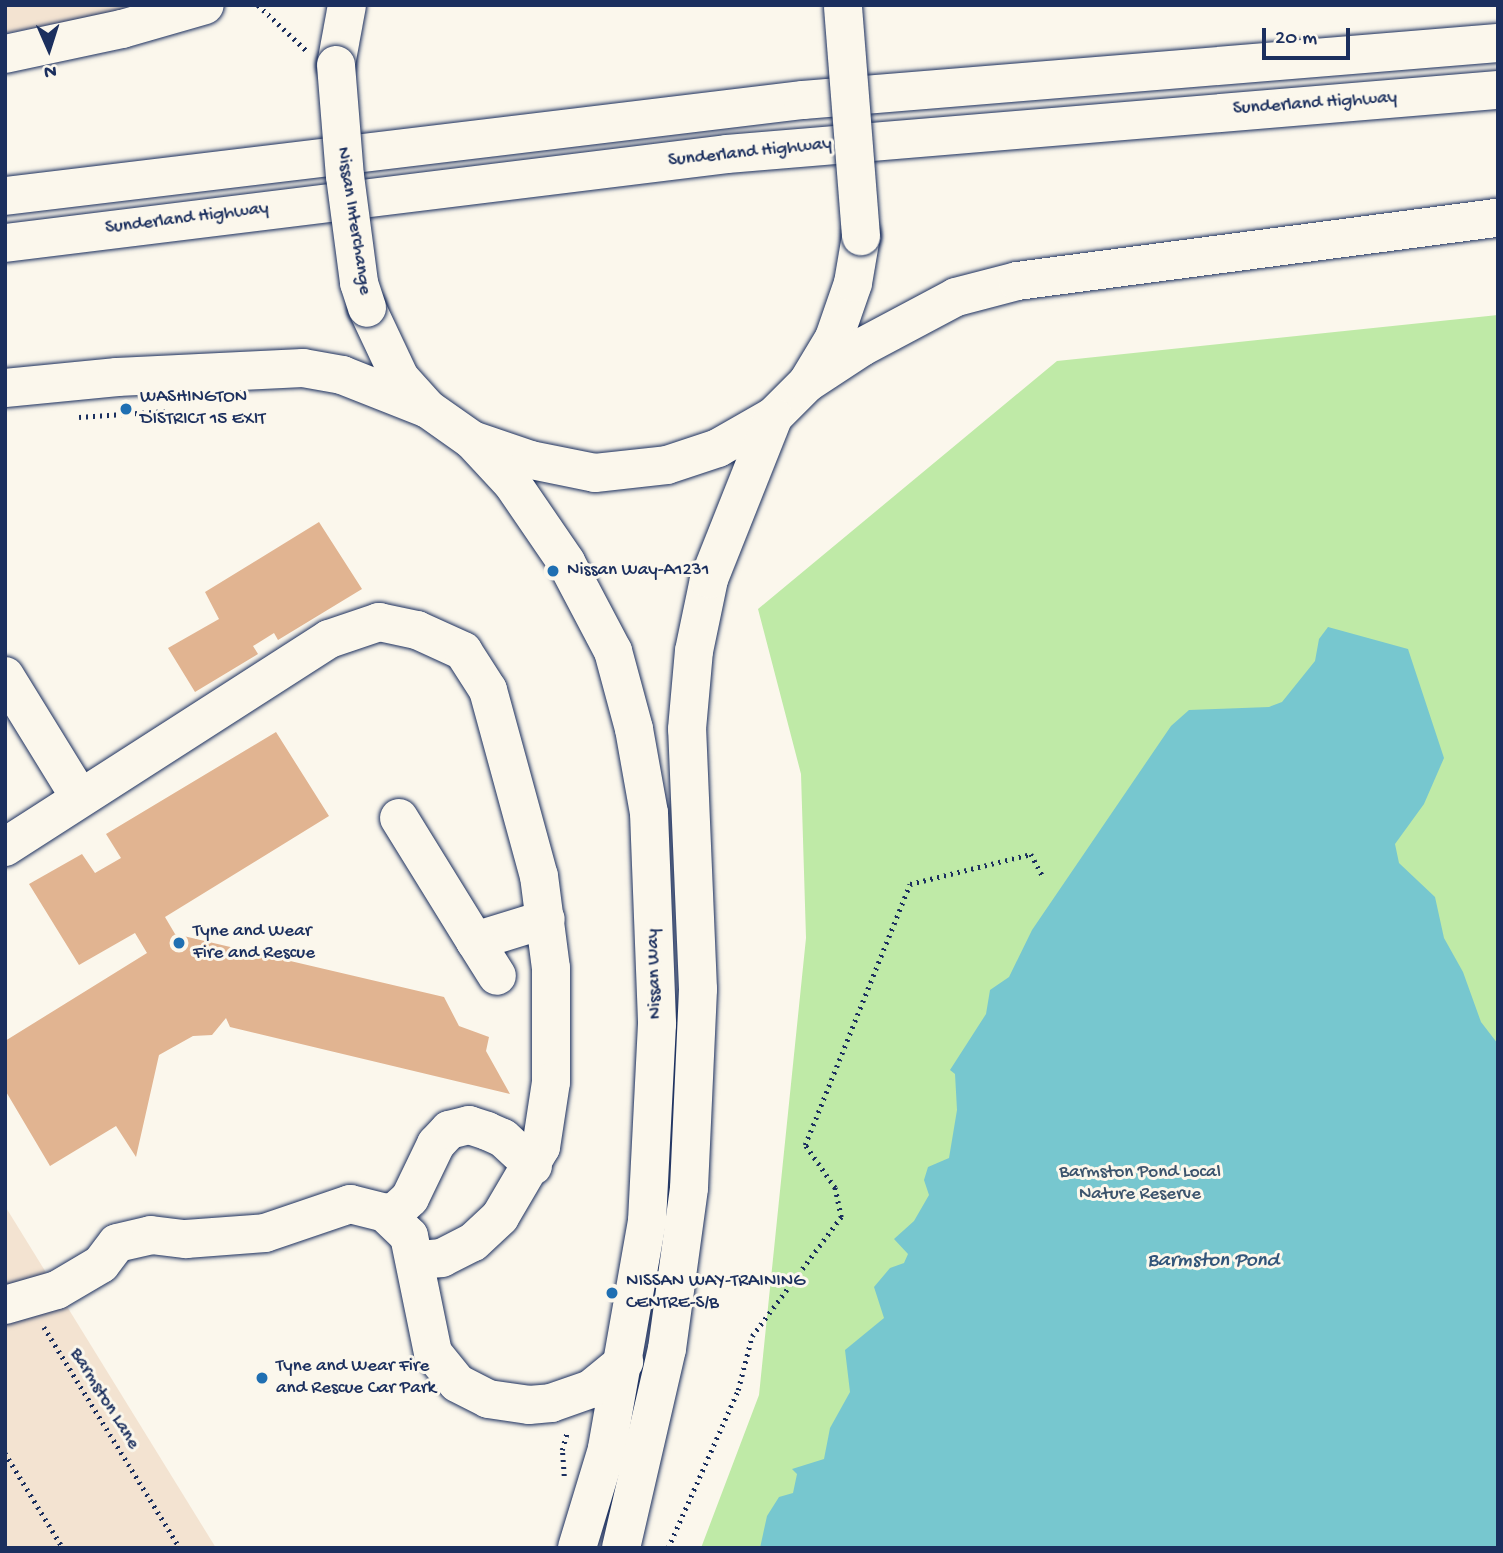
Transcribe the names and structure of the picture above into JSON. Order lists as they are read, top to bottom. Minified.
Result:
{"streets":{"main road":["Sunderland Highway","Nissan Interchange","Nissan Way"],"path":["Barmston Lane"]},"crossings":[["Nissan Interchange","Nissan Way"]],"water":["Barmston Pond"],"parks":["Barmston Pond Local Nature Reserve"],"places":["WASHINGTON DISTRICT 15 EXIT","Nissan Way-A1231","Tyne and Wear Fire and Rescue","NISSAN WAY-TRAINING CENTRE-S/B","Tyne and Wear Fire and Rescue Car Park"],"scale_bar":"20 m","north":"bottom"}
